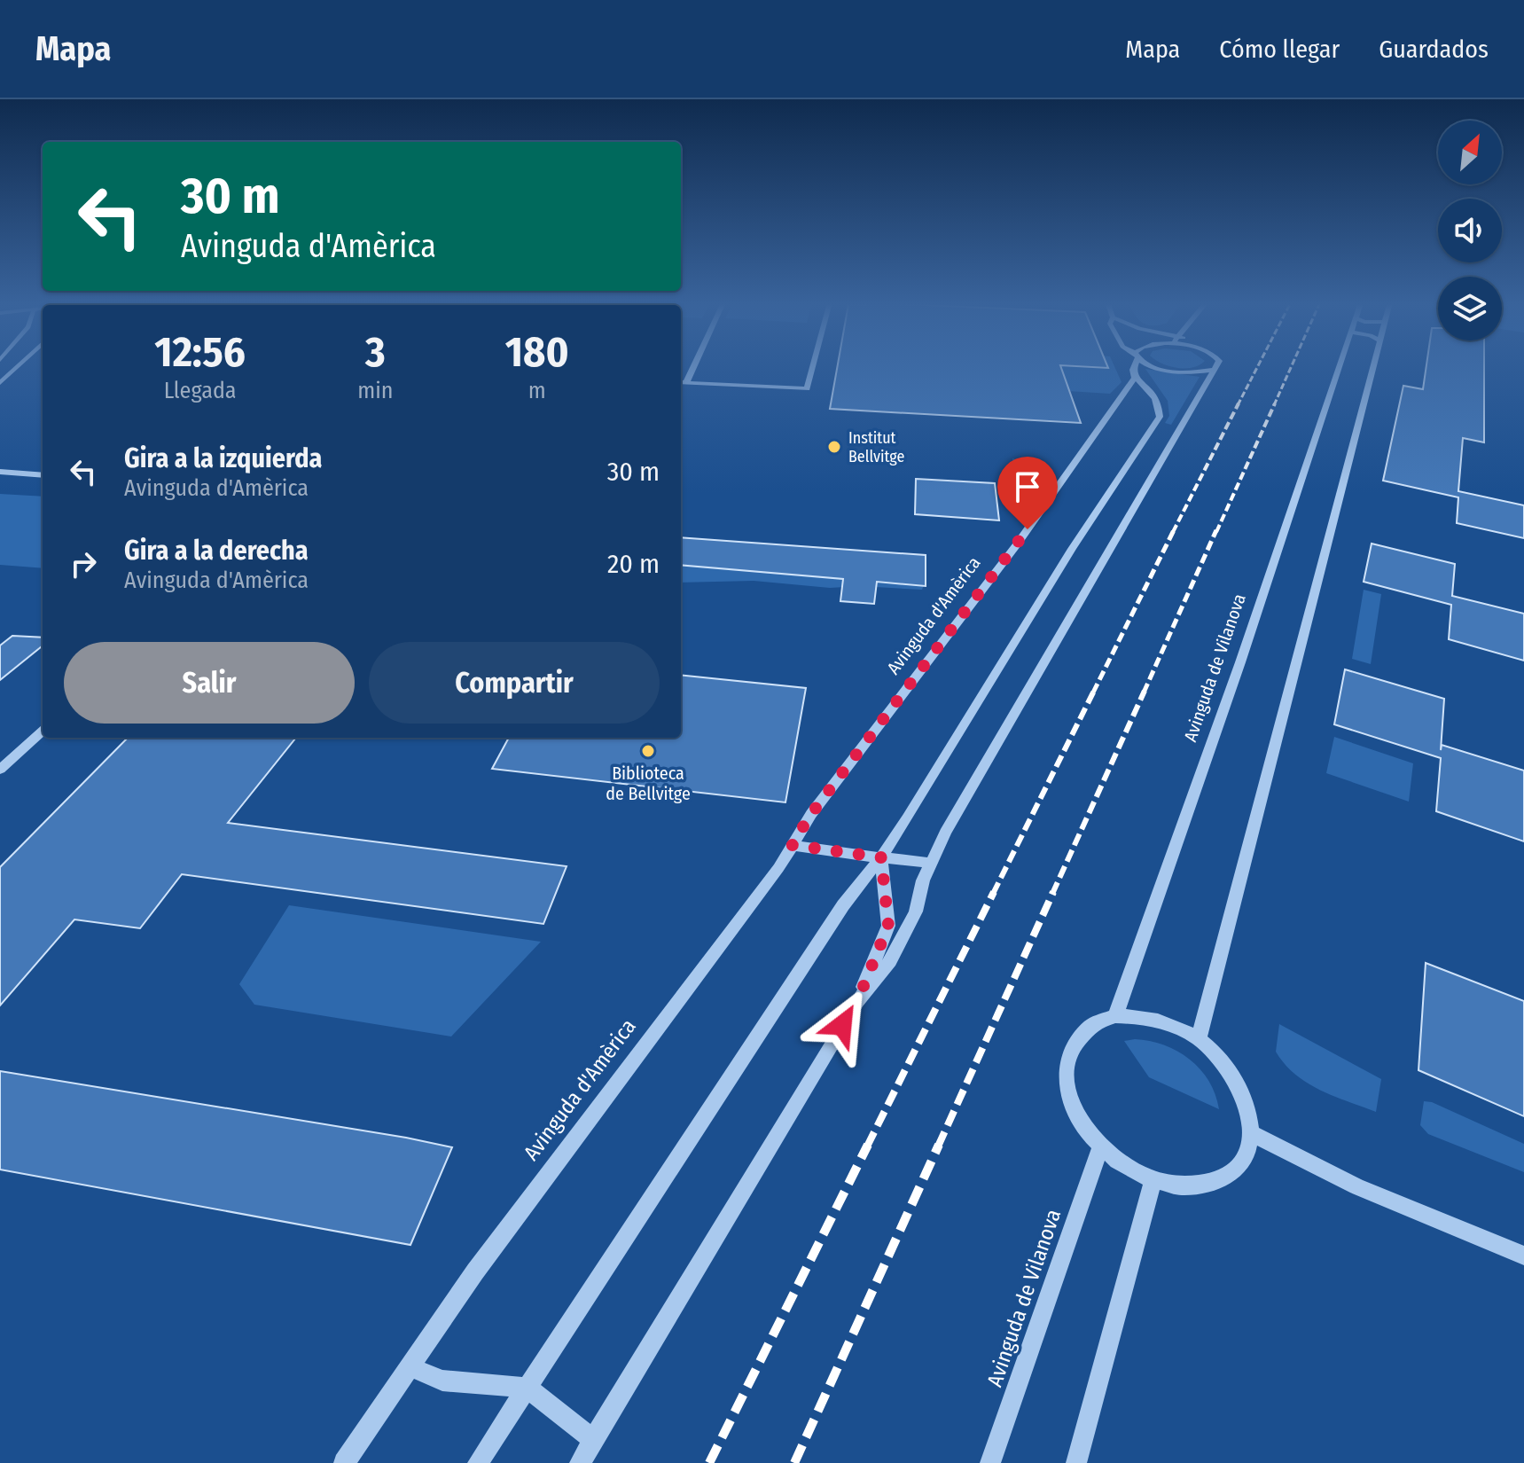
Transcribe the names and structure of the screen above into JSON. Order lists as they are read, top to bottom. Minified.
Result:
{"streets":{"street":["Avinguda d'Amèrica","Avinguda de Vilanova"]},"places":["Institut Bellvitge","Biblioteca de Bellvitge"],"north":"top right","page":{"header":"Mapa","nav":["Mapa","Cómo llegar","Guardados"],"turn":["30 m","Avinguda d'Amèrica"],"eta":["12:56","Llegada","3","min","180","m"],"list":[{"name":"Gira a la izquierda","note":"Avinguda d'Amèrica","value":"30 m"},{"name":"Gira a la derecha","note":"Avinguda d'Amèrica","value":"20 m"}],"buttons":["Salir","Compartir"]}}
